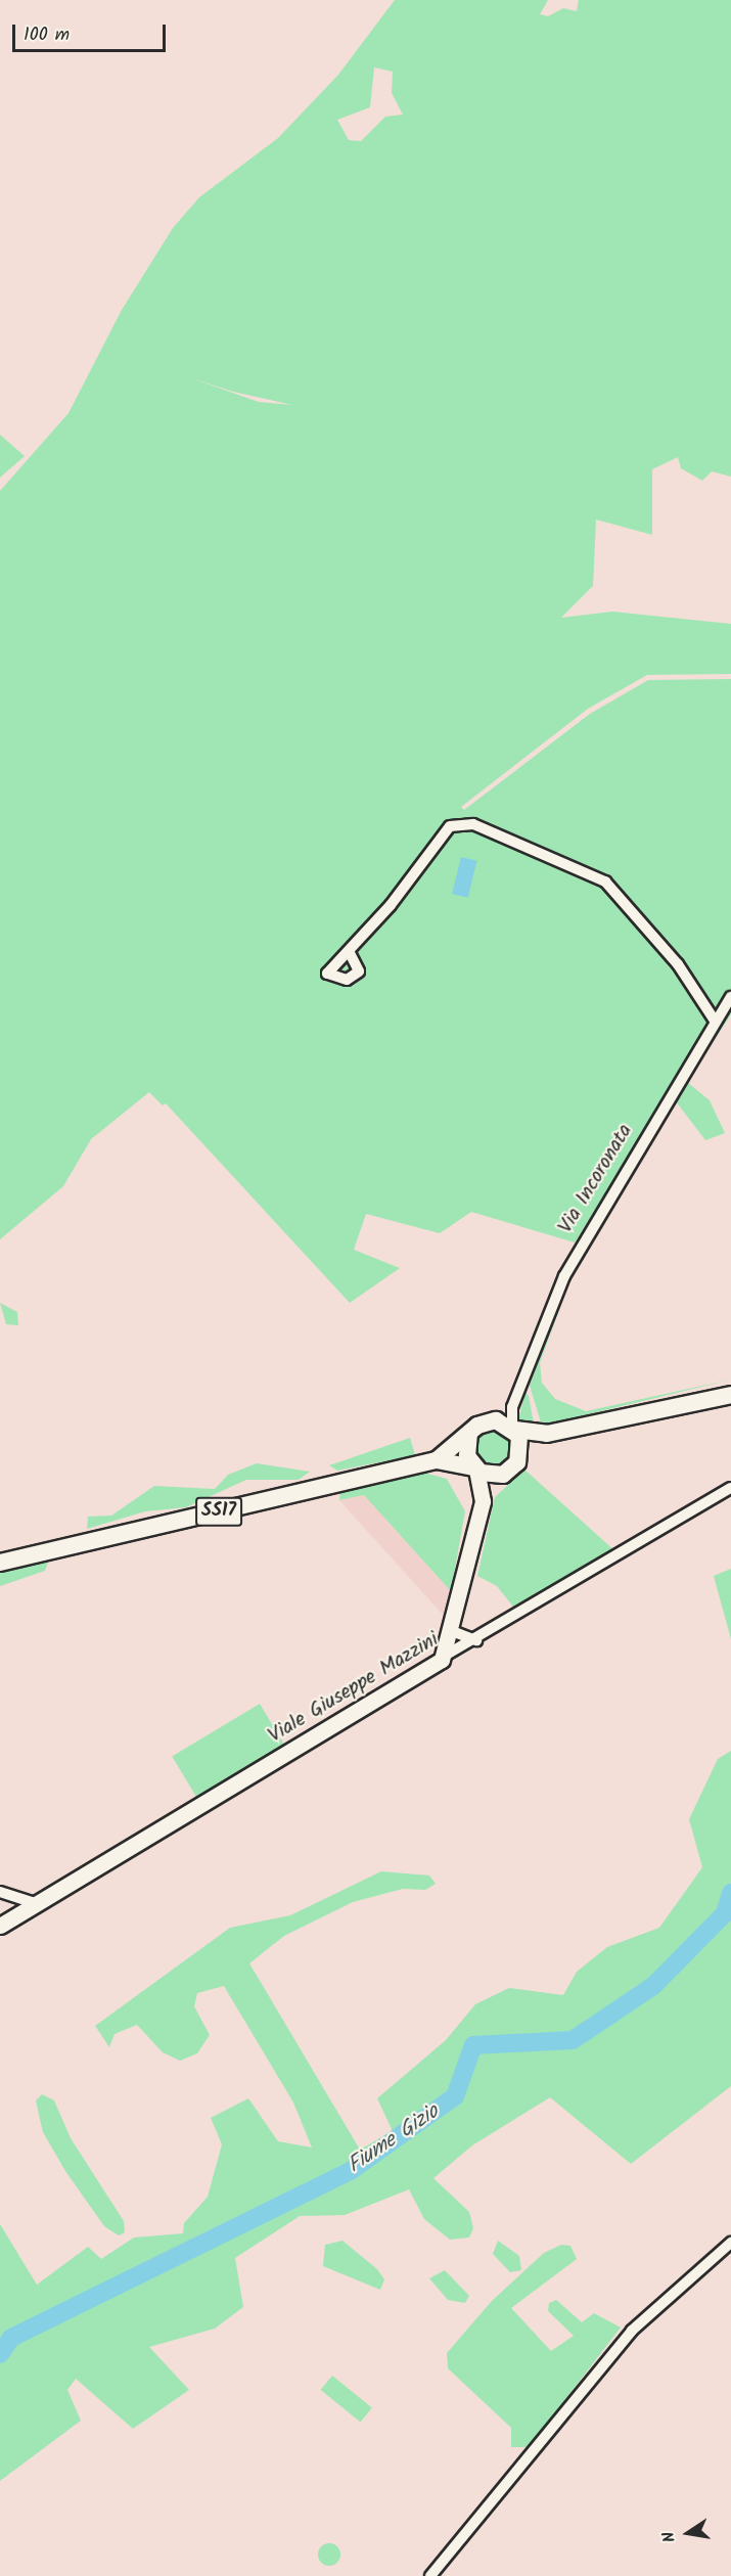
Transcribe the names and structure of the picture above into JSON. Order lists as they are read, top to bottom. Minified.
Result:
{"streets":{"main road":["SS17","Viale Giuseppe Mazzini"],"street":["Via Incoronata"]},"crossings":[["Via Incoronata","SS17"]],"water":["Fiume Gizio"],"scale_bar":"100 m","north":"left"}
